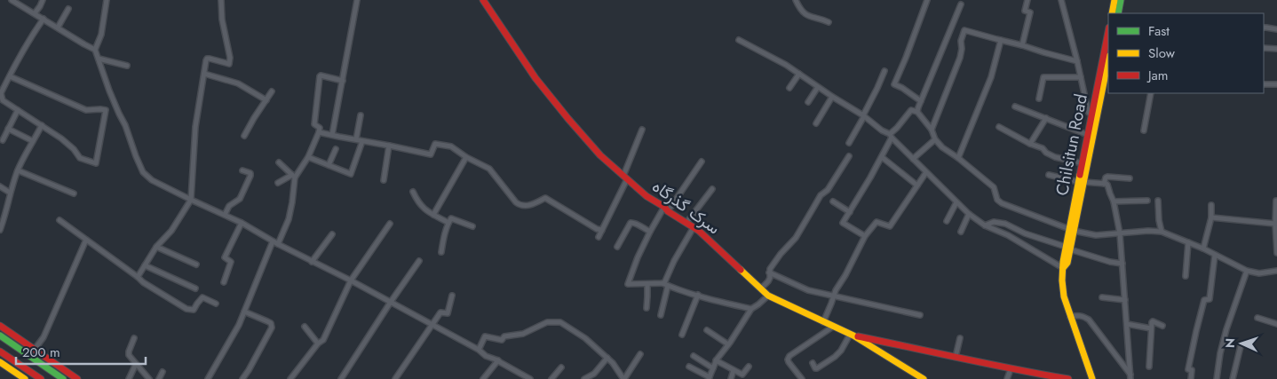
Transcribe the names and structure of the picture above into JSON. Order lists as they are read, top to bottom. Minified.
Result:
{"streets":{"main road":["Chilsitun Road","سرک گذرگاه"]},"legend":["Fast","Slow","Jam"],"scale_bar":"200 m","north":"left"}
